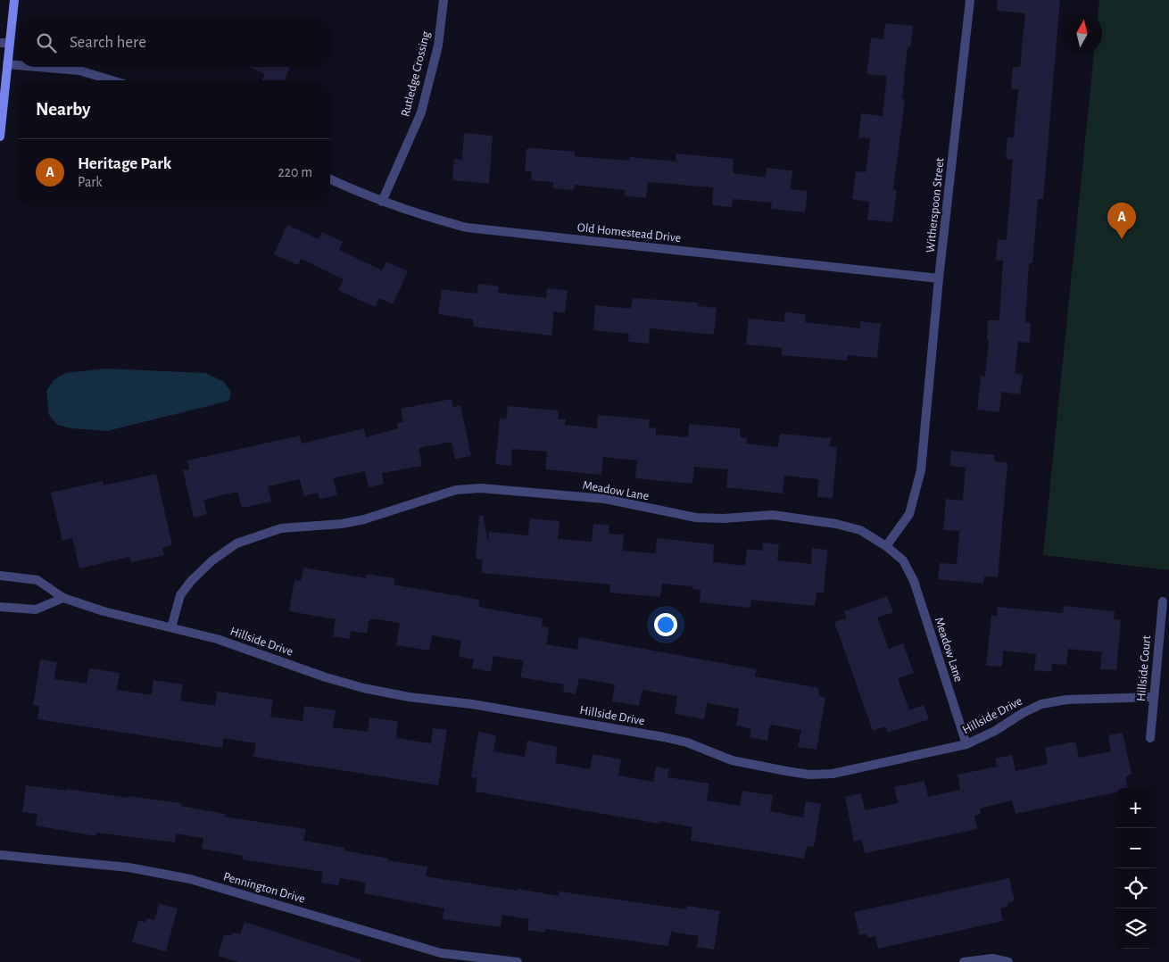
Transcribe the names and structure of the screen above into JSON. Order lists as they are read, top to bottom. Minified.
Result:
{"streets":{"street":["Rutledge Crossing","Witherspoon Street","Old Homestead Drive","Meadow Lane","Hillside Drive","Hillside Court","Pennington Drive"]},"crossings":[["Rutledge Crossing","Old Homestead Drive"],["Witherspoon Street","Old Homestead Drive"],["Witherspoon Street","Meadow Lane"],["Meadow Lane","Hillside Drive"],["Hillside Drive","Hillside Court"]],"north":"top","page":{"search":"Search here","heading":"Nearby","list":[{"mark":"A","name":"Heritage Park","note":"Park","value":"220 m"}],"pins":"A","map_buttons":["+","−"]}}
